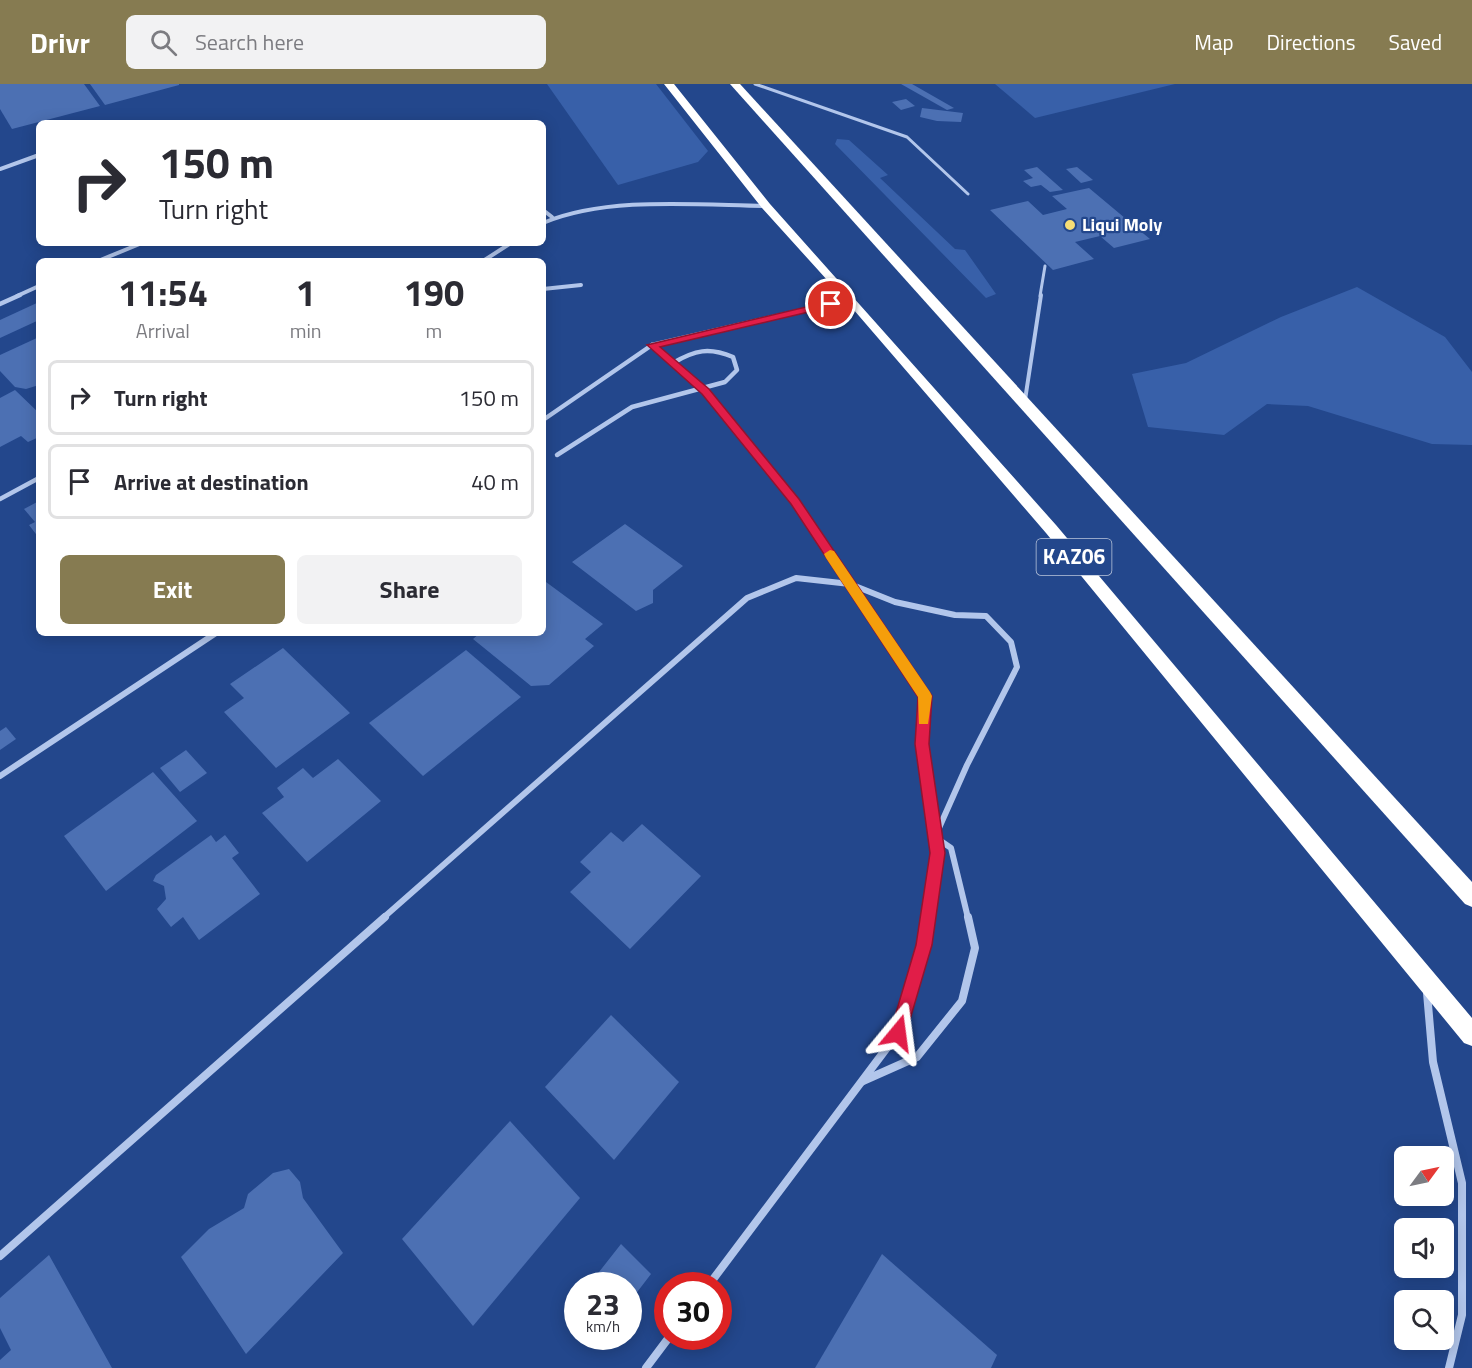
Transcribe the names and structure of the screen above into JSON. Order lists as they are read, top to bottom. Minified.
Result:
{"streets":{"highway":["KАZ06"]},"places":["Liqui Moly"],"north":"top right","page":{"header":"Drivr","search":"Search here","nav":["Map","Directions","Saved"],"turn":["150 m","Turn right"],"eta":["11:54","Arrival","1","min","190","m"],"list":[{"name":"Turn right","value":"150 m"},{"name":"Arrive at destination","value":"40 m"}],"buttons":["Exit","Share"],"speed":"23 km/h","limit":"30"}}
